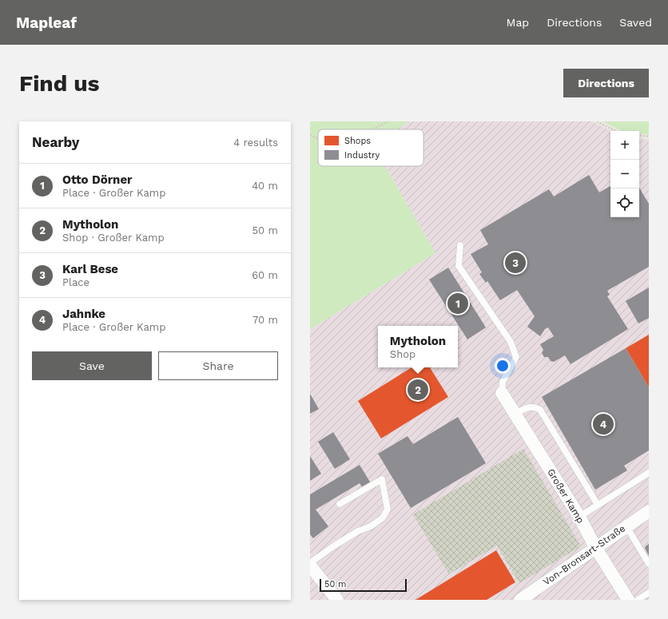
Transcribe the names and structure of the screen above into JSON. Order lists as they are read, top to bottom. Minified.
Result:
{"streets":{"street":["Großer Kamp","Von-Bronsart-Straße"]},"crossings":[["Großer Kamp","Von-Bronsart-Straße"]],"legend":["Shops","Industry"],"scale_bar":"50 m","page":{"header":"Mapleaf","nav":["Map","Directions","Saved"],"buttons":["Directions",["Save","Share"]],"title":"Find us","heading":["Nearby","4 results"],"map_buttons":["+","−"],"list":[{"mark":"1","name":"Otto Dörner","note":"Place · Großer Kamp","value":"40 m"},{"mark":"2","name":"Mytholon","note":"Shop · Großer Kamp","value":"50 m"},{"mark":"3","name":"Karl Bese","note":"Place","value":"60 m"},{"mark":"4","name":"Jahnke","note":"Place · Großer Kamp","value":"70 m"}],"pins":["3","1","2","4"],"popup":["Mytholon","Shop"],"scale":"50 m"}}
